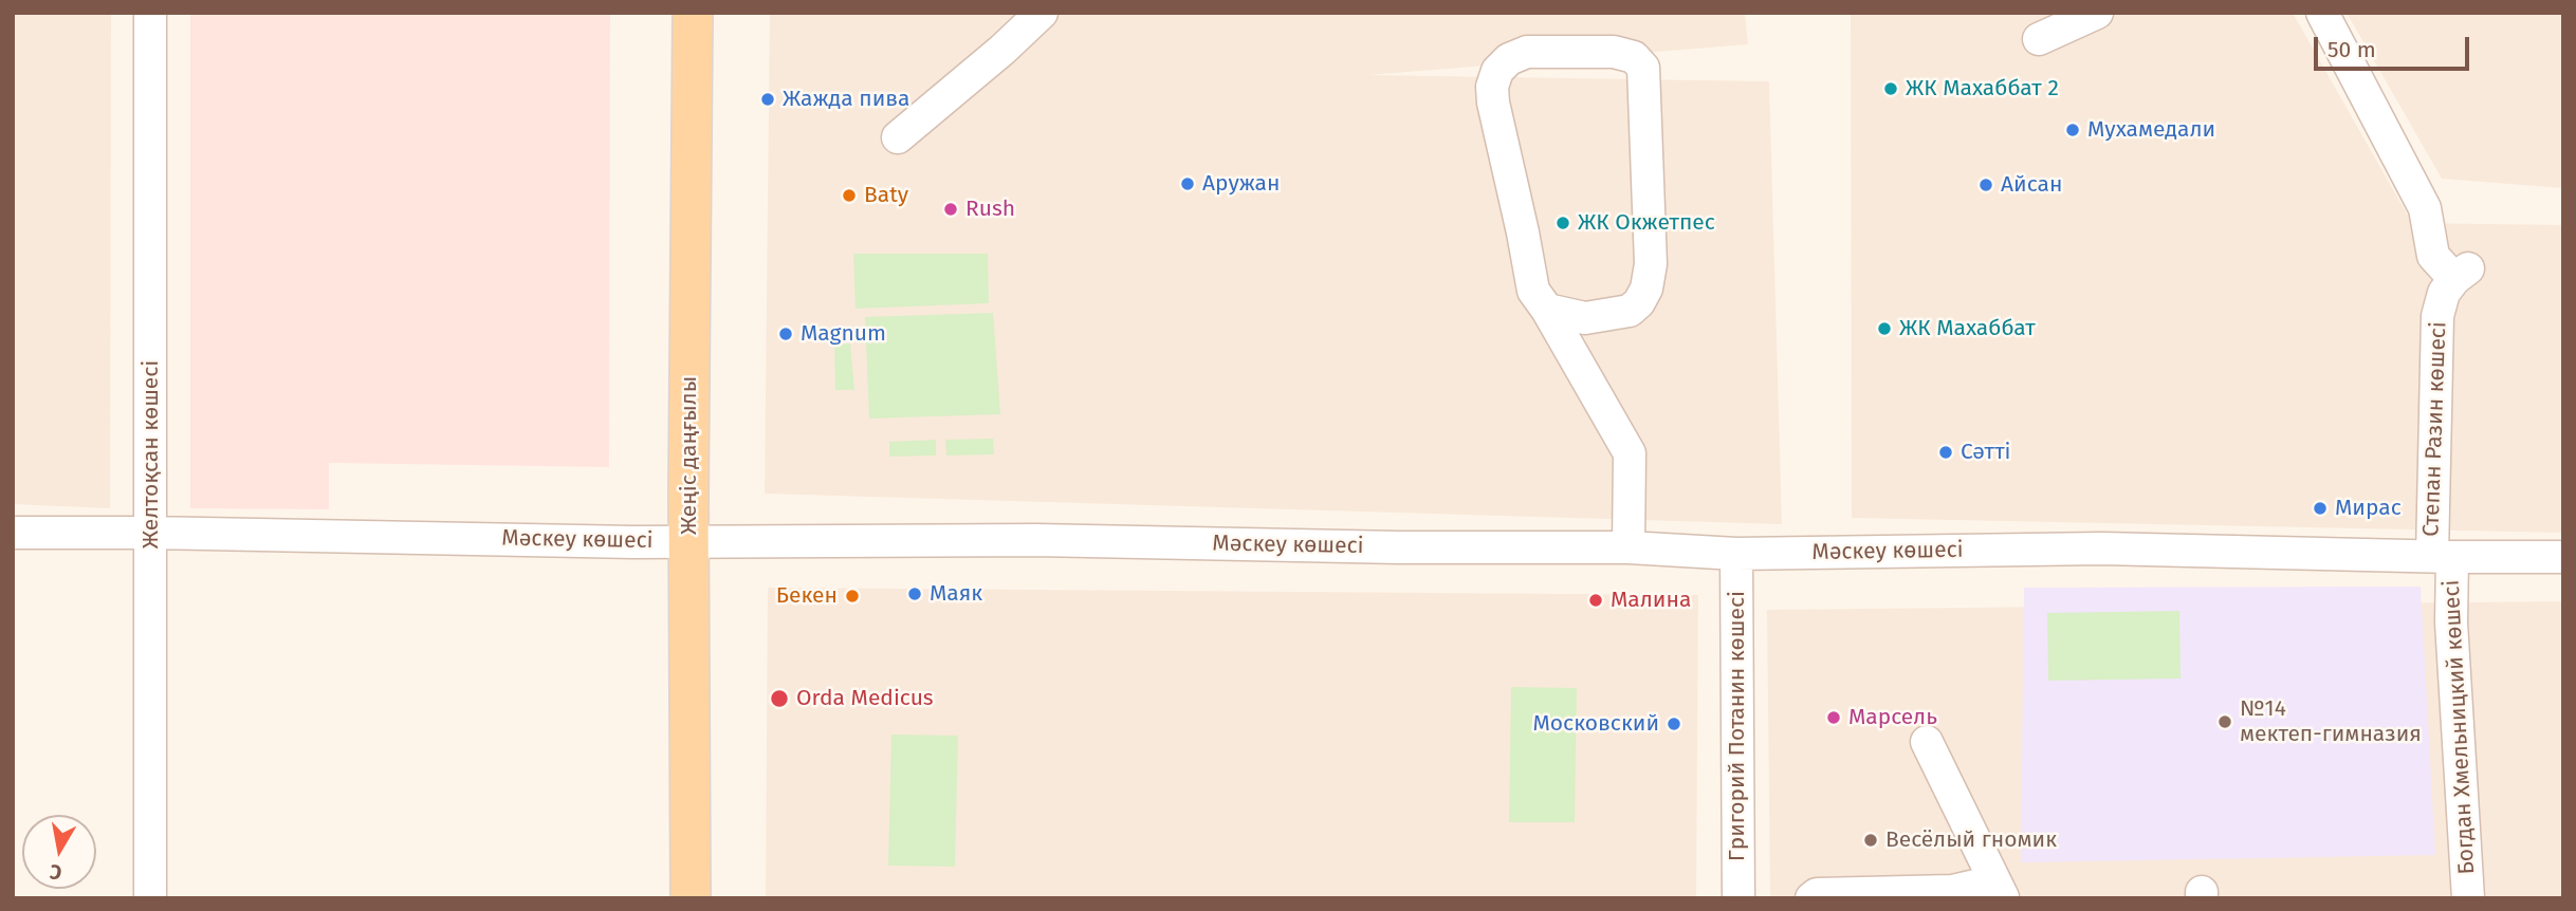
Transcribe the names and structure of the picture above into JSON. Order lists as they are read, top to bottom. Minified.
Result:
{"streets":{"main road":["Жеңіс даңғылы"],"street":["Степан Разин көшесі","Желтоқсан көшесі","Мәскеу көшесі","Григорий Потанин көшесі","Богдан Хмельницкий көшесі"]},"crossings":[["Степан Разин көшесі","Мәскеу көшесі"],["Степан Разин көшесі","Богдан Хмельницкий көшесі"],["Желтоқсан көшесі","Мәскеу көшесі"],["Жеңіс даңғылы","Мәскеу көшесі"],["Мәскеу көшесі","Григорий Потанин көшесі"],["Мәскеу көшесі","Богдан Хмельницкий көшесі"]],"places":["ЖК Махаббат 2","Жажда пива","Мухамедали","Аружан","Айсан","Baty","Rush","ЖК Окжетпес","ЖК Махаббат","Magnum","Сәтті","Мирас","Маяк","Бекен","Малина","Orda Medicus","Марсель","№14 мектеп-гимназия","Московский","Весёлый гномик"],"scale_bar":"50 m","north":"bottom"}
